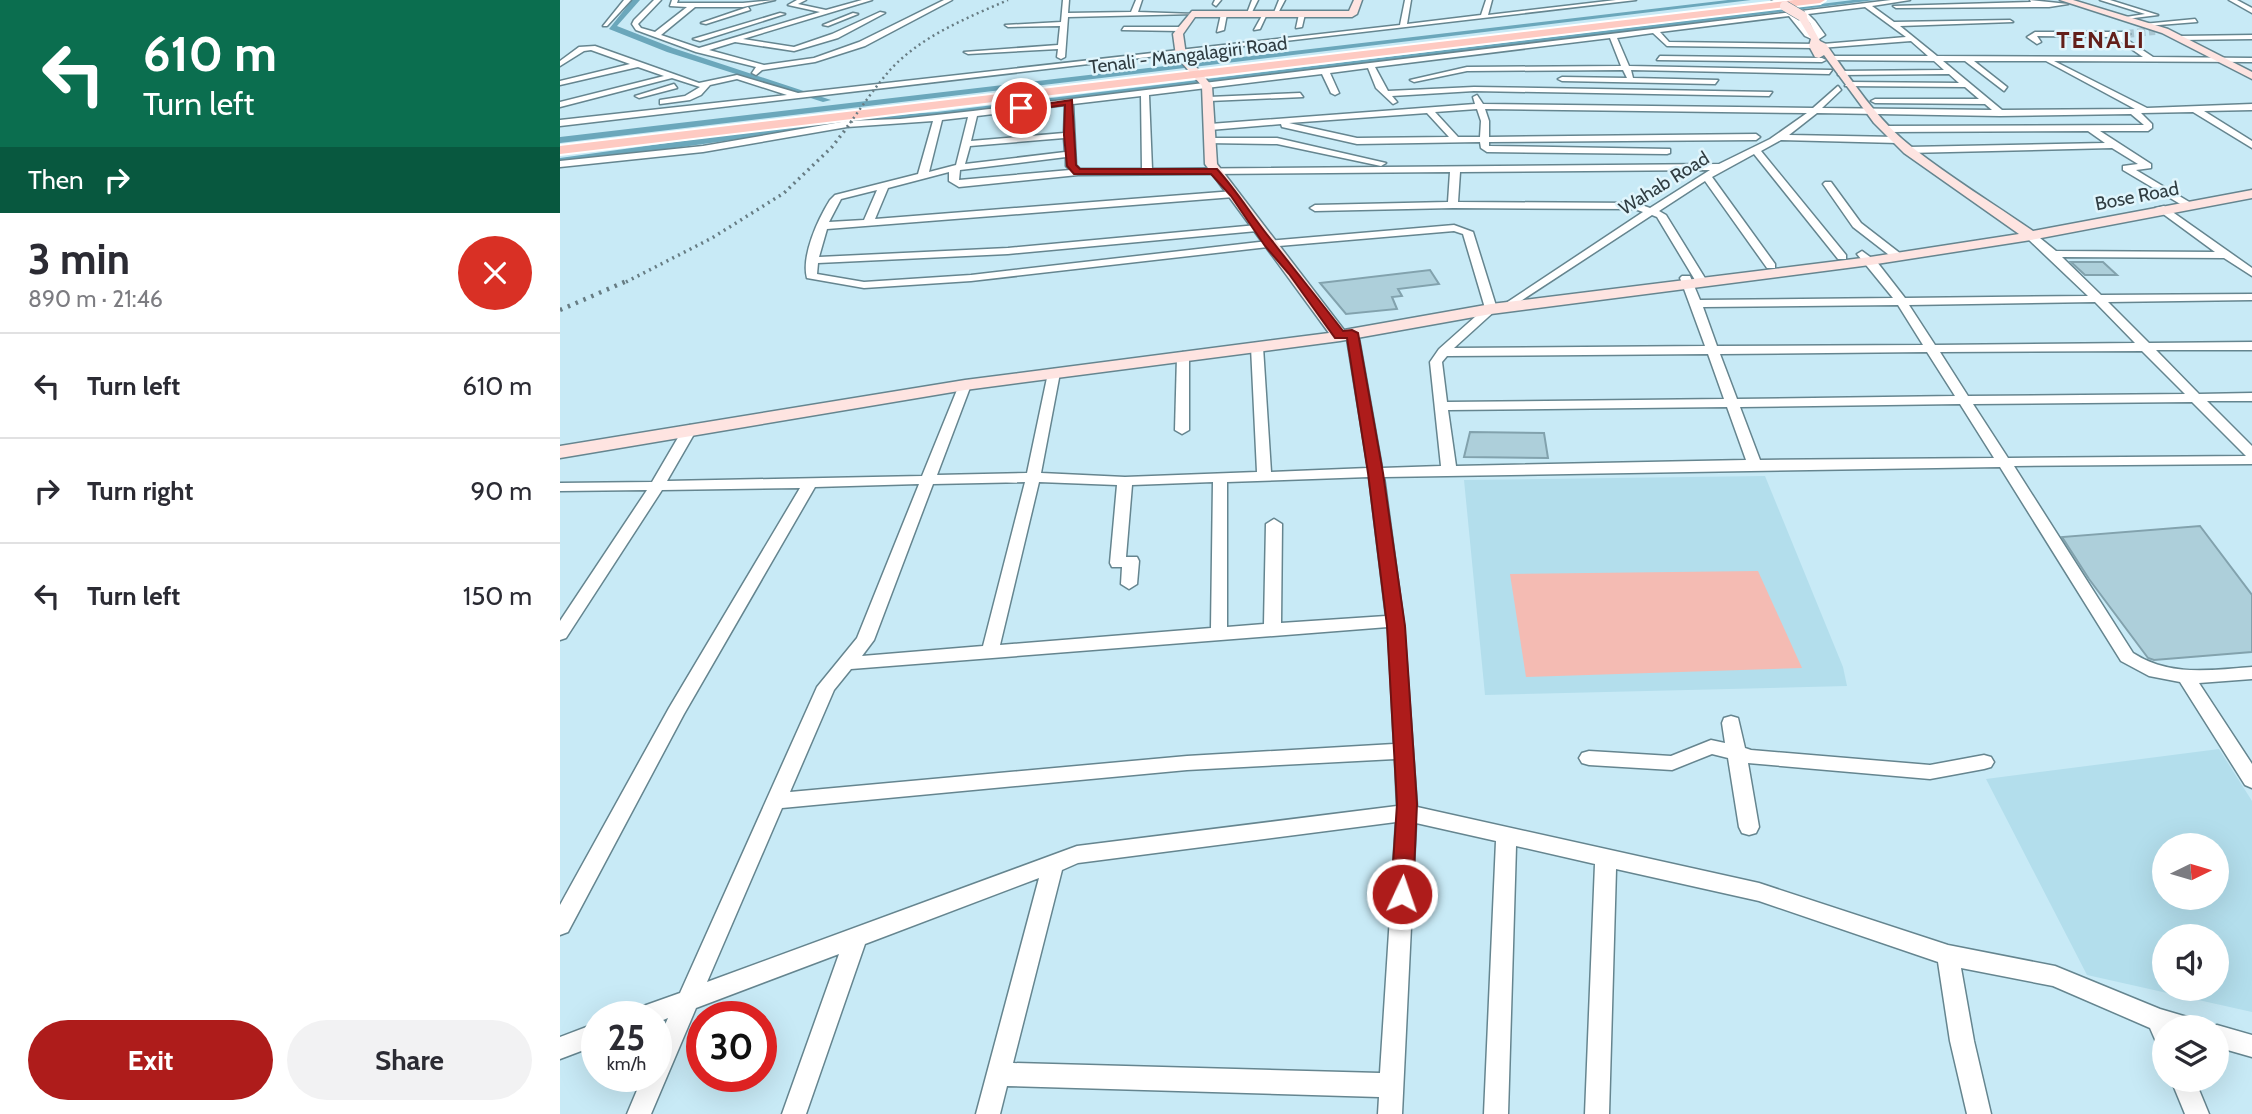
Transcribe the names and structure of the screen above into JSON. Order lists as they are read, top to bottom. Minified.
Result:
{"streets":{"main road":["Tenali - Mangalagiri Road","Bose Road"],"street":["Wahab Road"]},"districts":["TENALI"],"north":"right","page":{"turn":["610 m","Turn left"],"then":"Then","heading":["3 min","890 m · 21:46"],"list":[{"name":"Turn left","value":"610 m"},{"name":"Turn right","value":"90 m"},{"name":"Turn left","value":"150 m"}],"speed":"25 km/h","limit":"30","buttons":["Exit","Share"]}}
